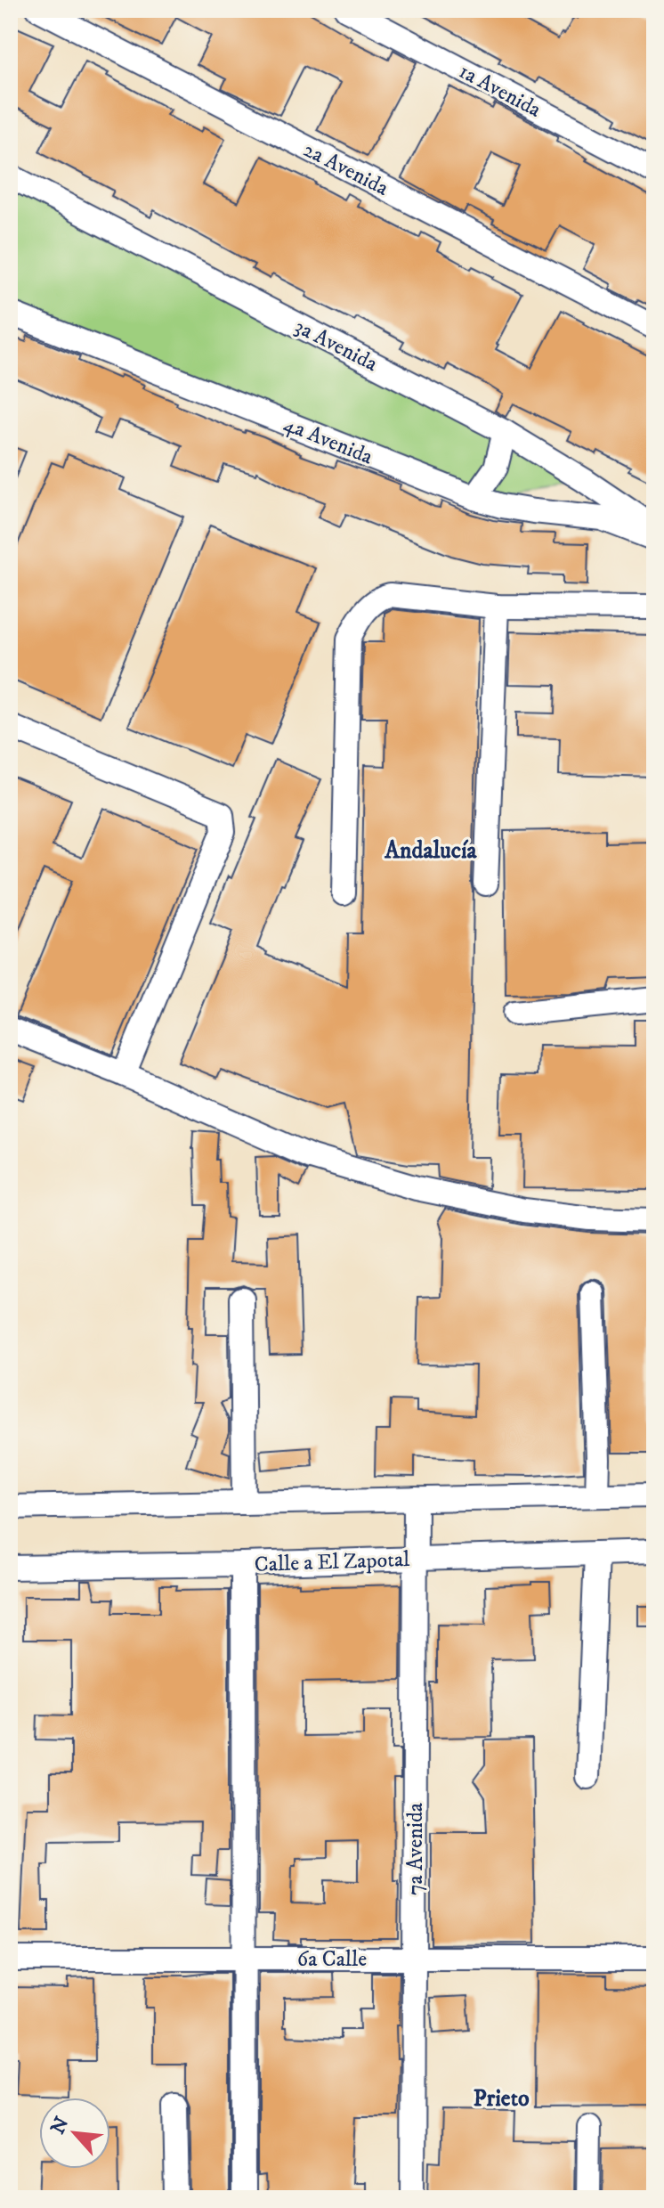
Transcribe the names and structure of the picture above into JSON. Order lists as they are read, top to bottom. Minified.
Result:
{"streets":{"street":["1a Avenida","2a Avenida","3a Avenida","4a Avenida","Calle a El Zapotal","7a Avenida","6a Calle"]},"crossings":[["Calle a El Zapotal","7a Avenida"],["7a Avenida","6a Calle"]],"districts":["Andalucía","Prieto"],"north":"top left"}
